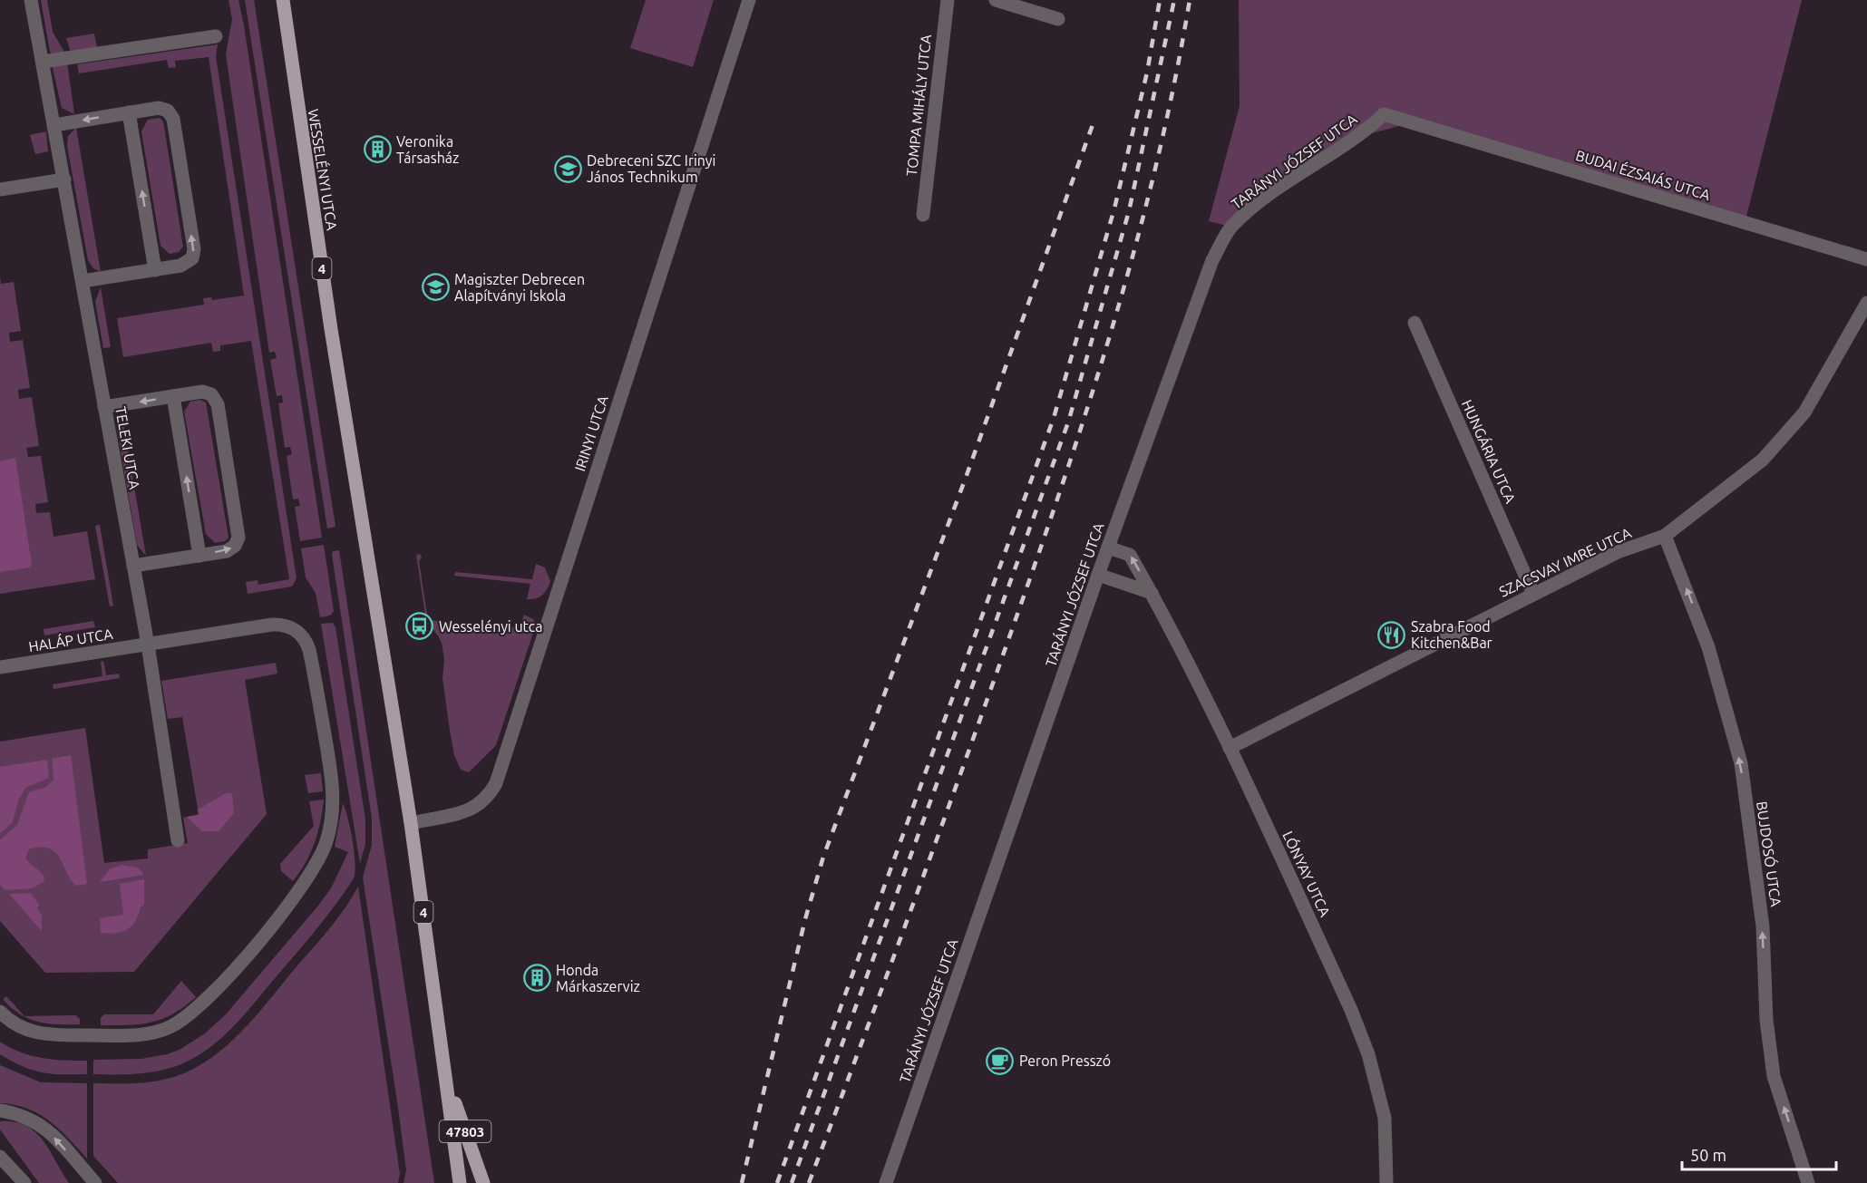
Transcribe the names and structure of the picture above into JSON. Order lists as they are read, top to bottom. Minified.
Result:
{"streets":{"main road":["WESSELÉNYI UTCA","4","47803"],"street":["TOMPA MIHÁLY UTCA","TARÁNYI JÓZSEF UTCA","BUDAI ÉZSAIÁS UTCA","IRINYI UTCA","TELEKI UTCA","HUNGÁRIA UTCA","SZACSVAY IMRE UTCA","HALÁP UTCA","BUJDOSÓ UTCA","LÓNYAY UTCA"]},"crossings":[["TARÁNYI JÓZSEF UTCA","BUDAI ÉZSAIÁS UTCA"],["TARÁNYI JÓZSEF UTCA","LÓNYAY UTCA"],["WESSELÉNYI UTCA","IRINYI UTCA"],["WESSELÉNYI UTCA","47803"],["TELEKI UTCA","HALÁP UTCA"],["HUNGÁRIA UTCA","SZACSVAY IMRE UTCA"],["SZACSVAY IMRE UTCA","BUJDOSÓ UTCA"],["SZACSVAY IMRE UTCA","LÓNYAY UTCA"]],"one_way":["BUJDOSÓ UTCA"],"places":{"building":["Veronika Társasház","Honda Márkaszerviz"],"school or university":["Debreceni SZC Irinyi János Technikum","Magiszter Debrecen Alapítványi Iskola"],"bus stop":["Wesselényi utca"],"restaurant":["Szabra Food Kitchen&Bar"],"cafe":["Peron Presszó"]},"scale_bar":"50 m"}
